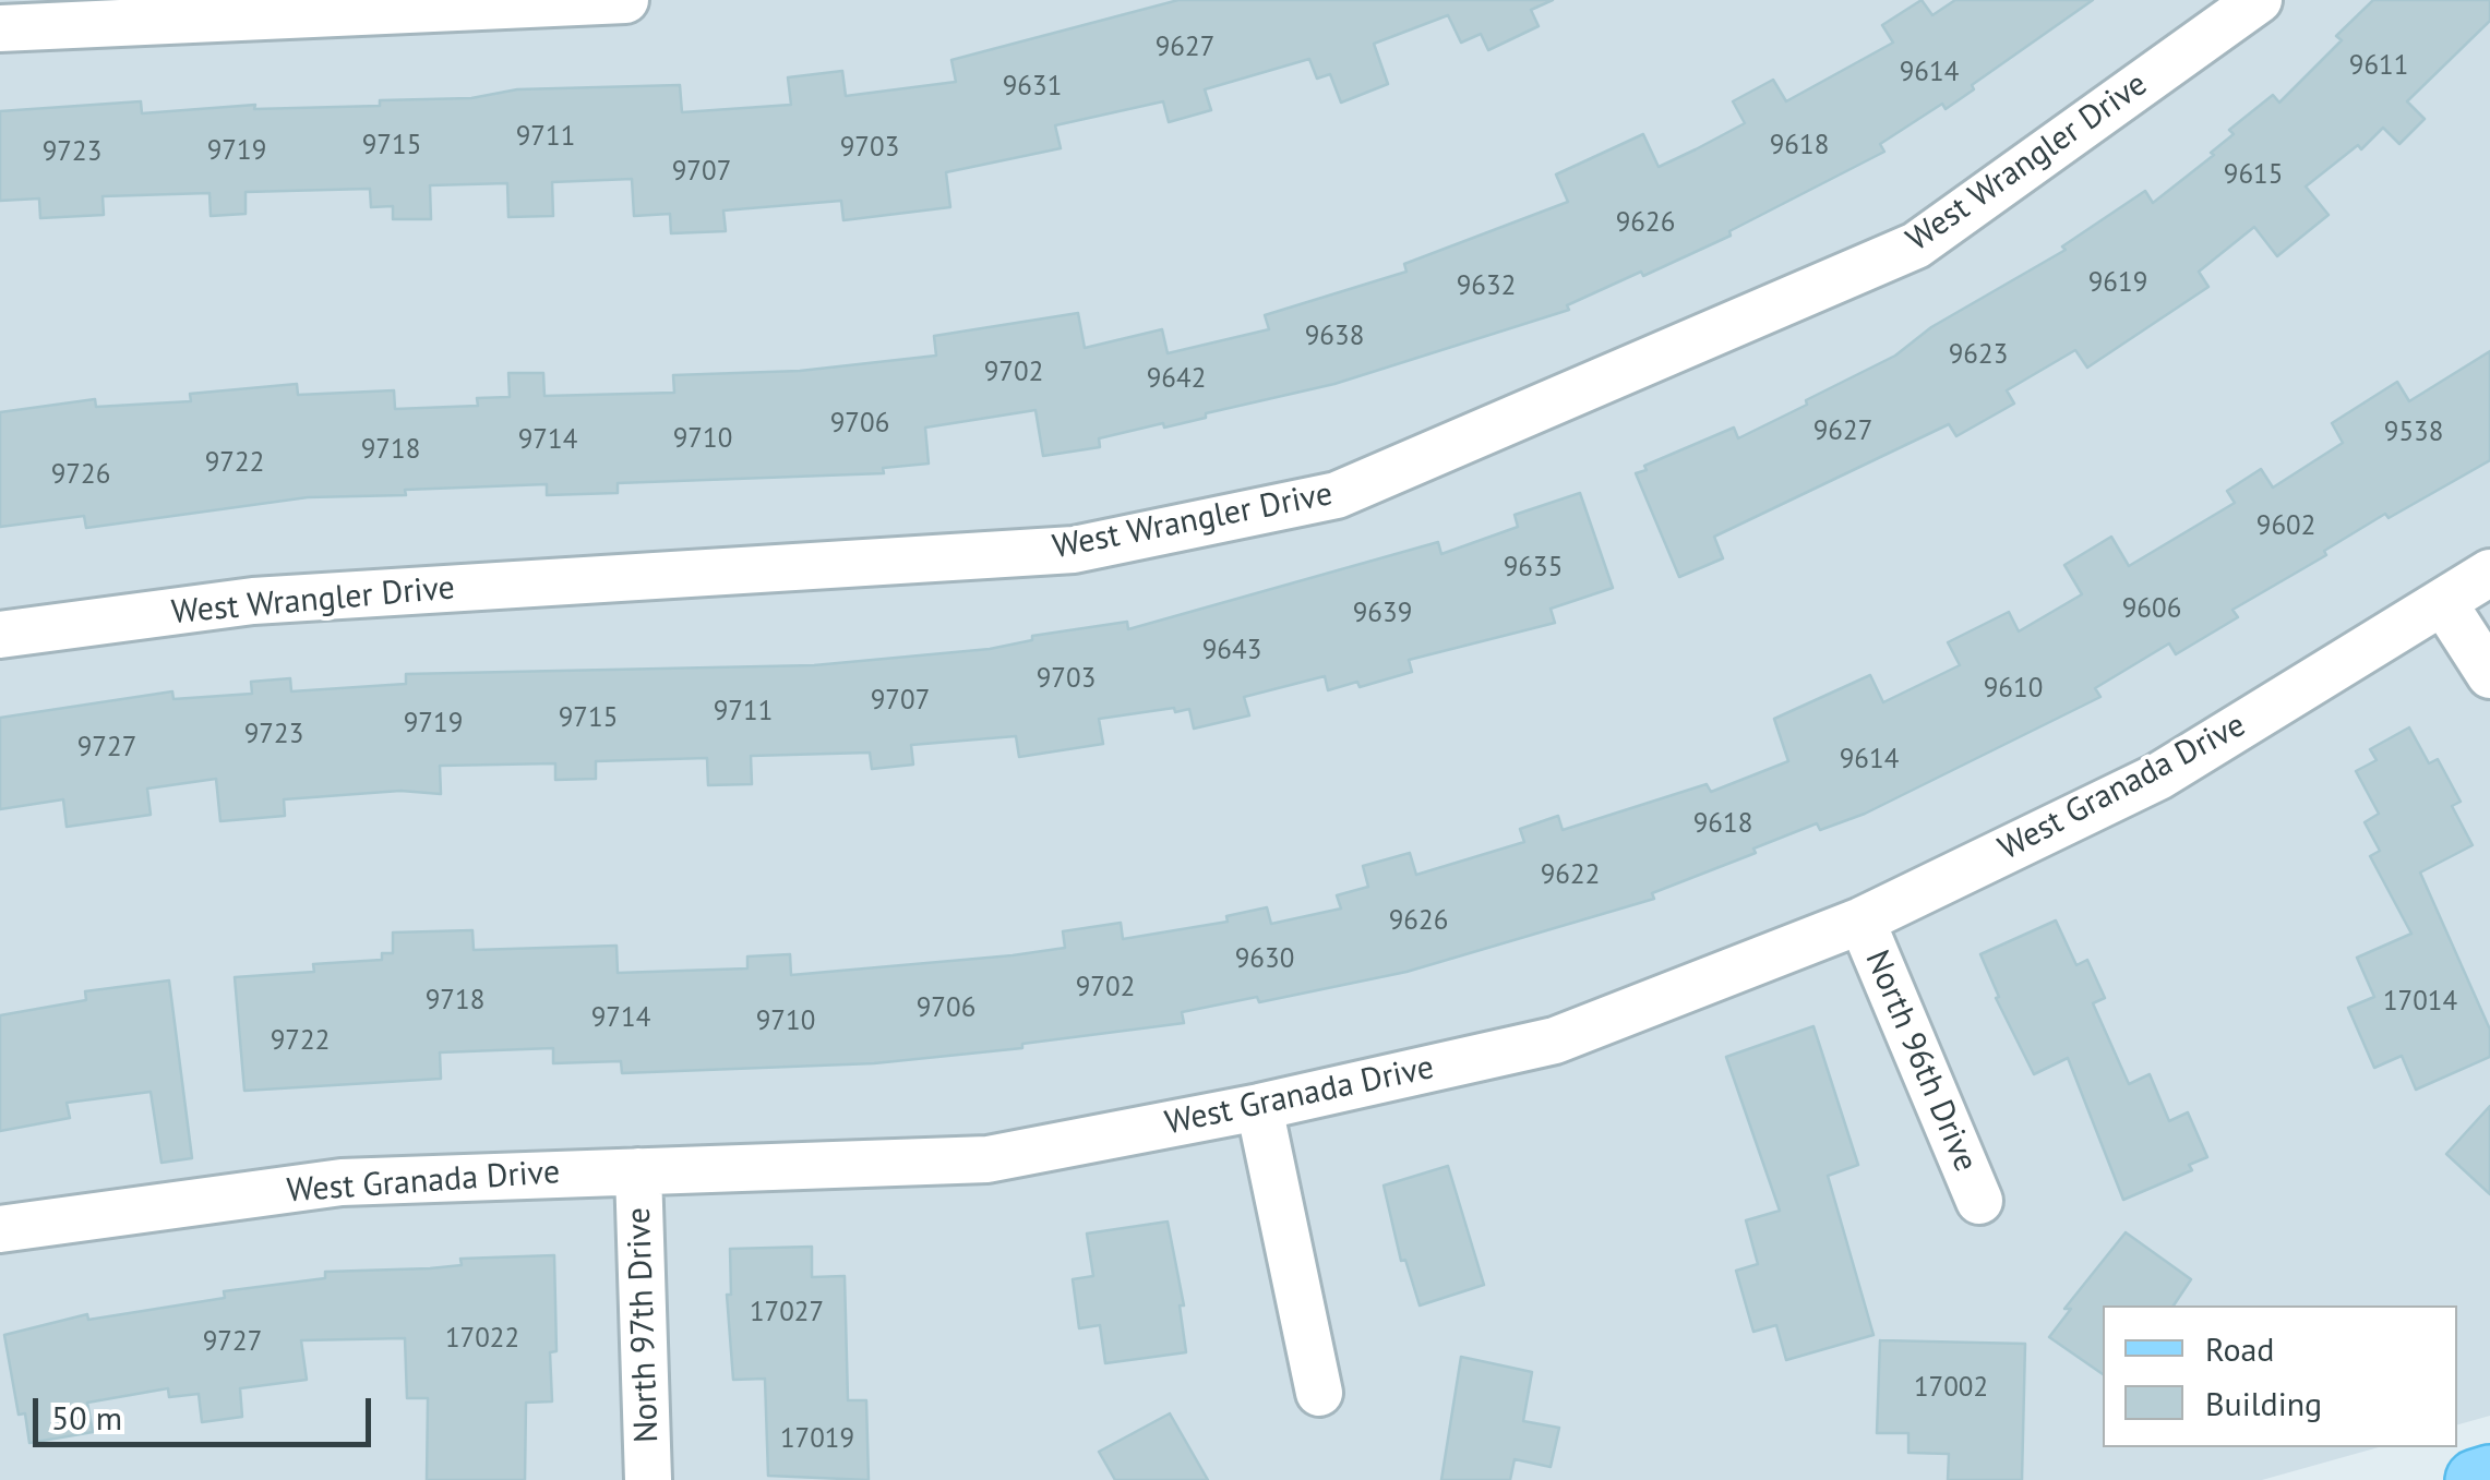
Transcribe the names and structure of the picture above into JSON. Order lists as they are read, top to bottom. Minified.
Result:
{"streets":{"street":["West Wrangler Drive","West Granada Drive","North 96th Drive","North 97th Drive"]},"crossings":[["West Granada Drive","North 96th Drive"],["West Granada Drive","North 97th Drive"]],"house_numbers":["9627","9611","9614","9631","9711","9715","9618","9703","9719","9723","9707","9615","9626","9619","9632","9638","9623","9702","9642","9706","9627","9538","9710","9714","9718","9722","9726","9602","9635","9606","9639","9643","9703","9610","9707","9711","9715","9719","9723","9727","9614","9618","9622","9626","9630","9702","9718","17014","9706","9714","9710","9722","17027","17022","9727","17002","17019"],"legend":["Road","Building"],"scale_bar":"50 m"}
